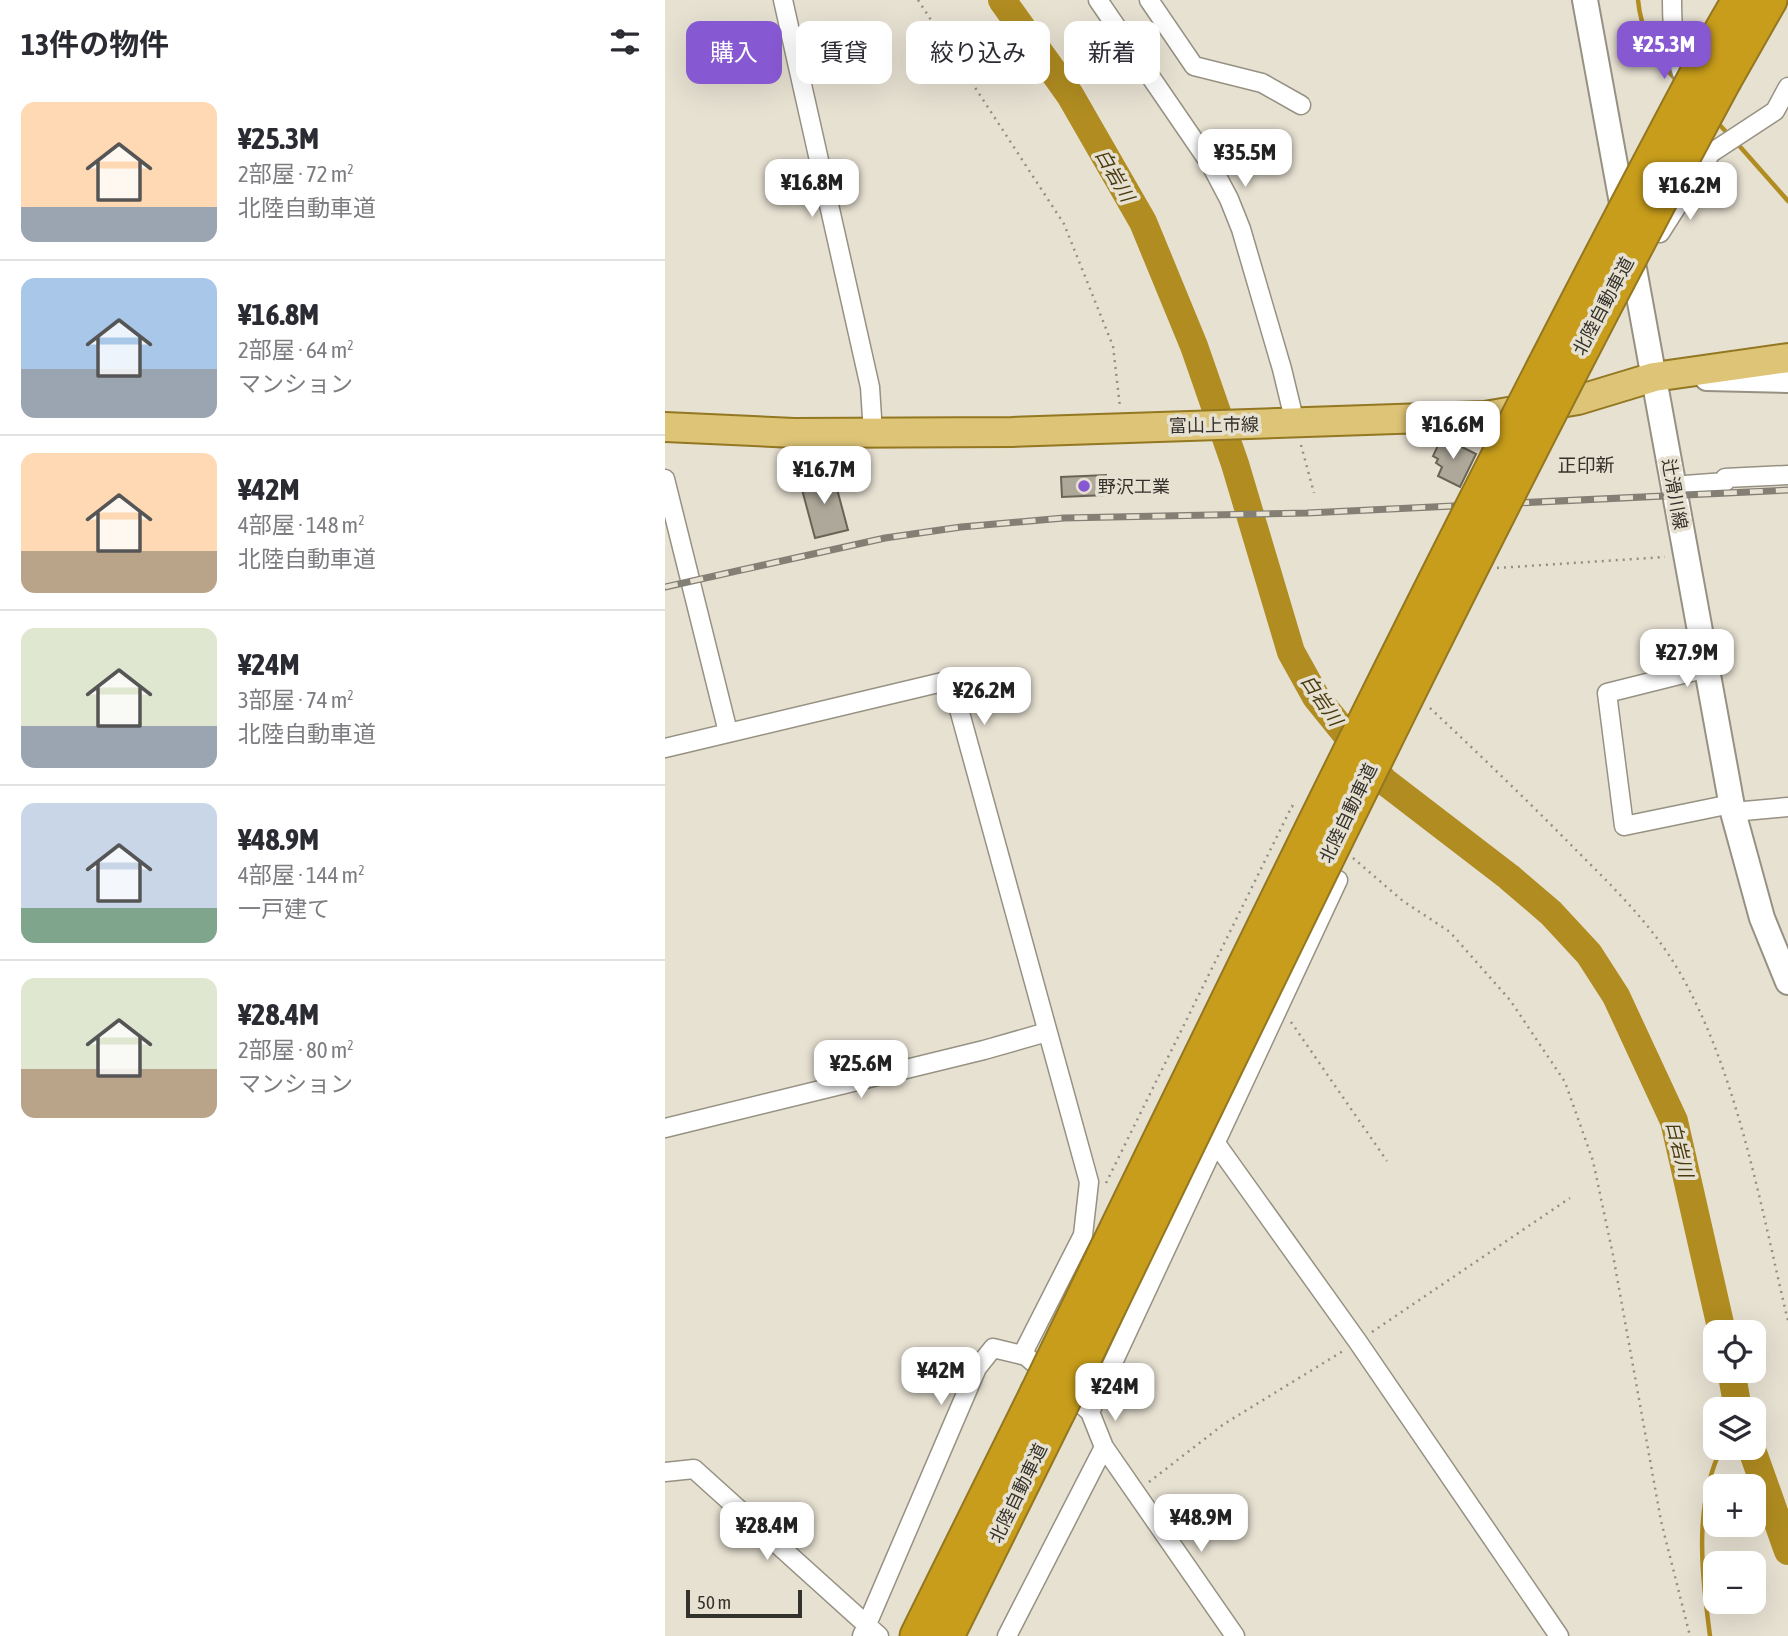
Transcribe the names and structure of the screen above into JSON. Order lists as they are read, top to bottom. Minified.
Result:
{"streets":{"highway":["北陸自動車道"],"main road":["富山上市線","辻滑川線"]},"crossings":[["富山上市線","辻滑川線"]],"districts":["正印新"],"water":["白岩川"],"places":["野沢工業"],"scale_bar":"50 m","page":{"heading":"13件の物件","price":["¥25.3M","¥35.5M","¥16.8M","¥16.2M","¥16.6M","¥16.7M","¥27.9M","¥26.2M","¥25.6M","¥42M","¥24M","¥48.9M","¥28.4M"],"chip":["購入","賃貸","絞り込み","新着"],"list":[{"name":"¥25.3M","note":"2部屋 · 72 m² · 北陸自動車道"},{"name":"¥16.8M","note":"2部屋 · 64 m² · マンション"},{"name":"¥42M","note":"4部屋 · 148 m² · 北陸自動車道"},{"name":"¥24M","note":"3部屋 · 74 m² · 北陸自動車道"},{"name":"¥48.9M","note":"4部屋 · 144 m² · 一戸建て"},{"name":"¥28.4M","note":"2部屋 · 80 m² · マンション"}],"map_buttons":["+","−"],"scale":"50 m"}}
